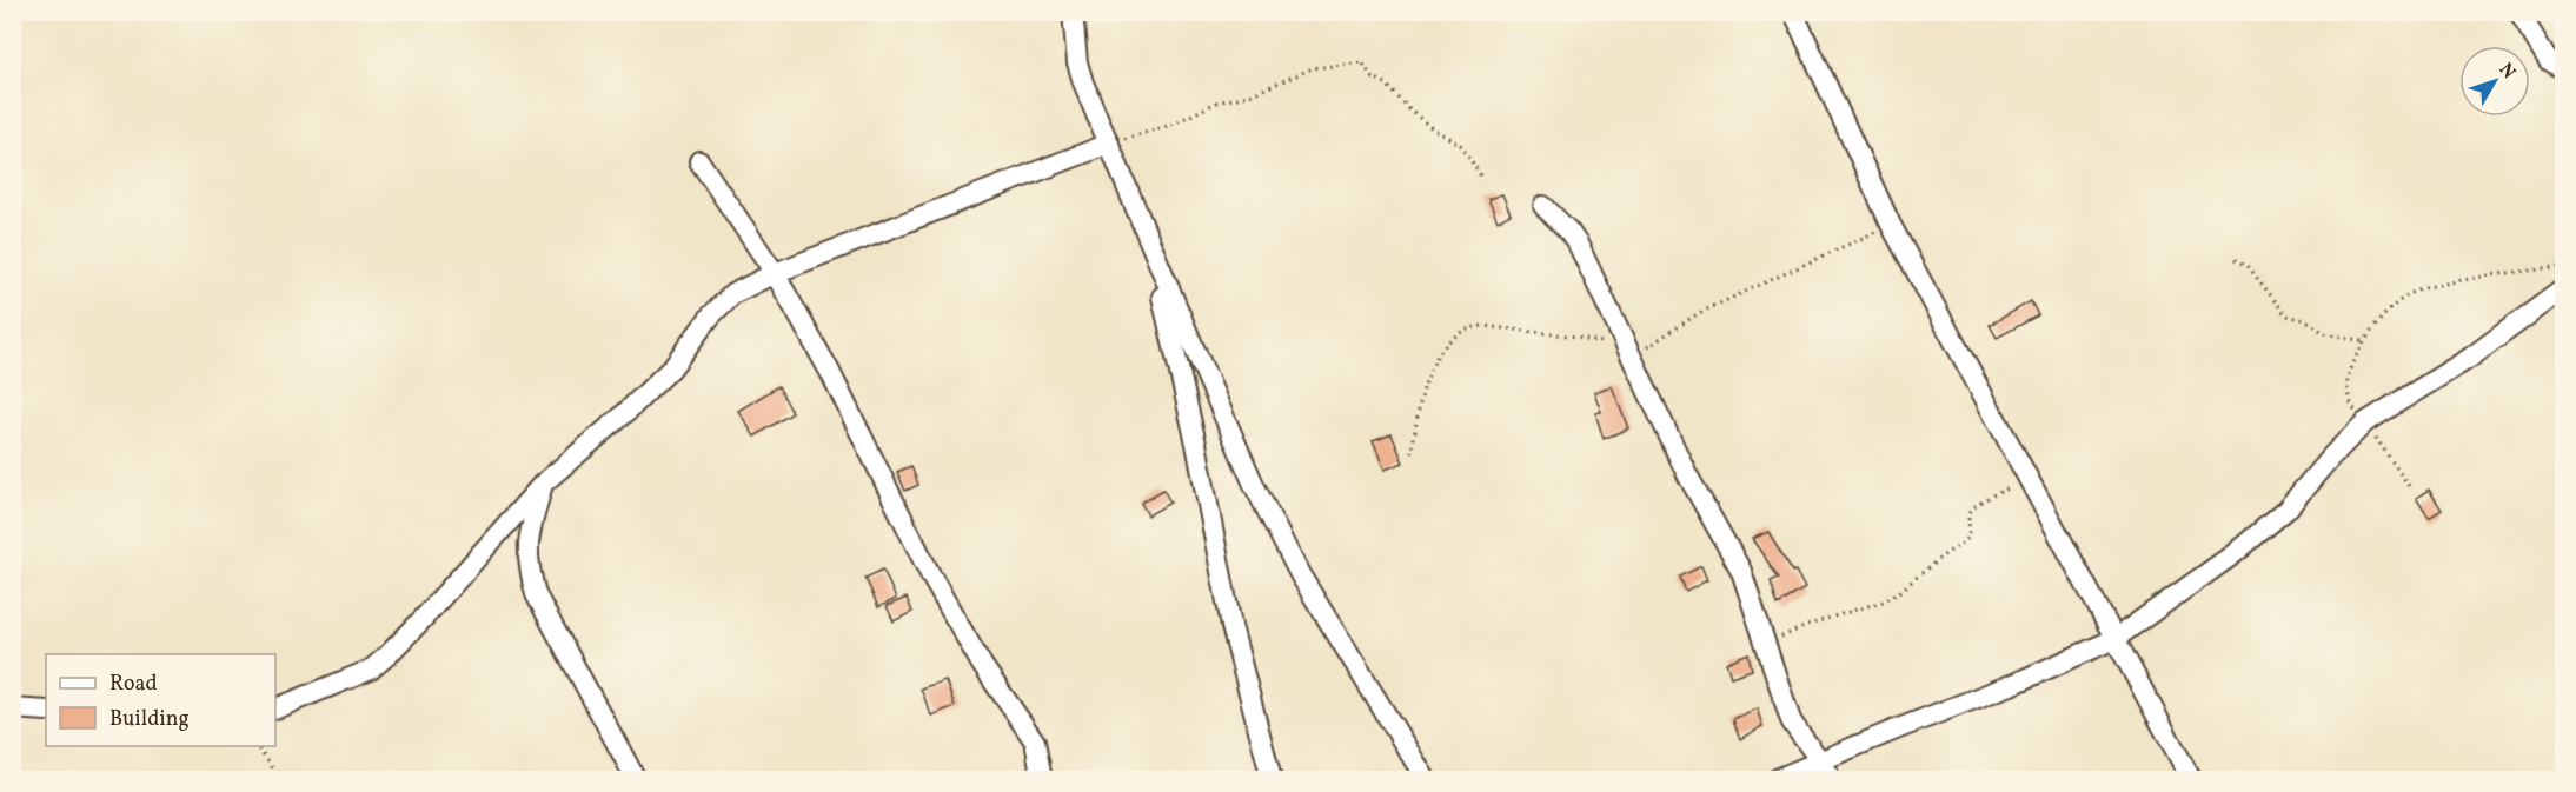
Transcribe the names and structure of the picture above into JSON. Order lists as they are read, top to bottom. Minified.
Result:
{"legend":["Road","Building"],"north":"top right"}
